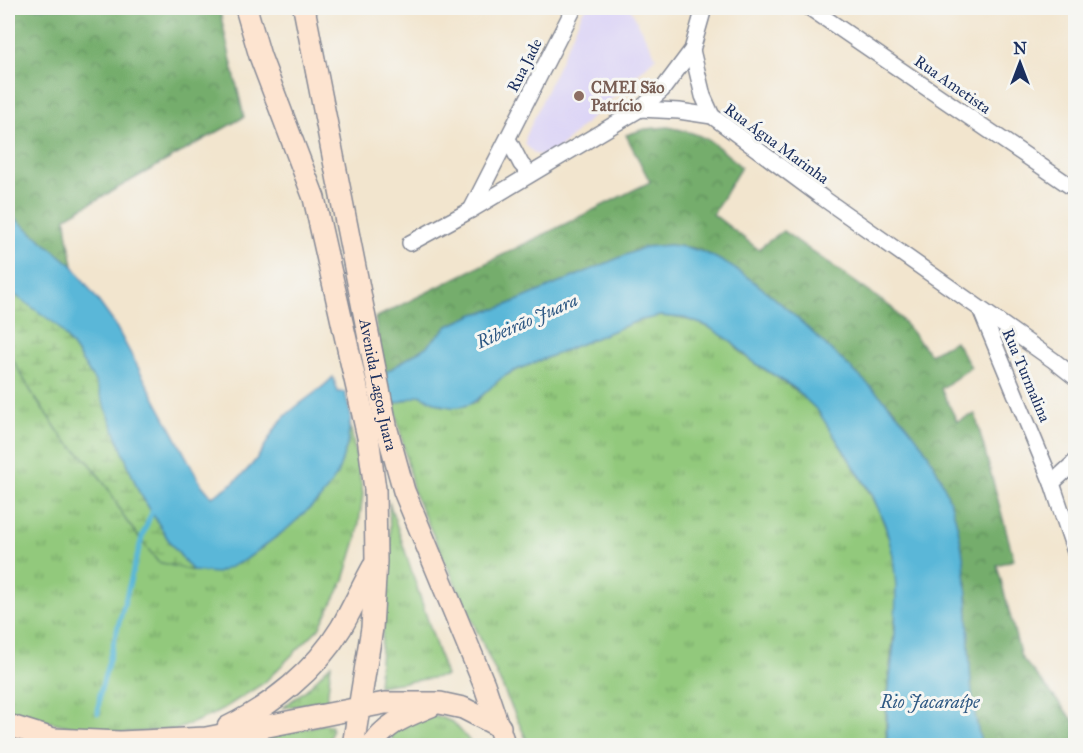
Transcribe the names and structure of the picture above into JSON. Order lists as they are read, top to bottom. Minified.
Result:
{"streets":{"main road":["Avenida Lagoa Juara"],"street":["Rua Jade","Rua Ametista","Rua Água Marinha","Rua Turmalina"]},"crossings":[["Rua Água Marinha","Rua Turmalina"]],"water":["Ribeirão Juara","Rio Jacaraípe"],"places":["CMEI São Patrício"],"north":"top"}
